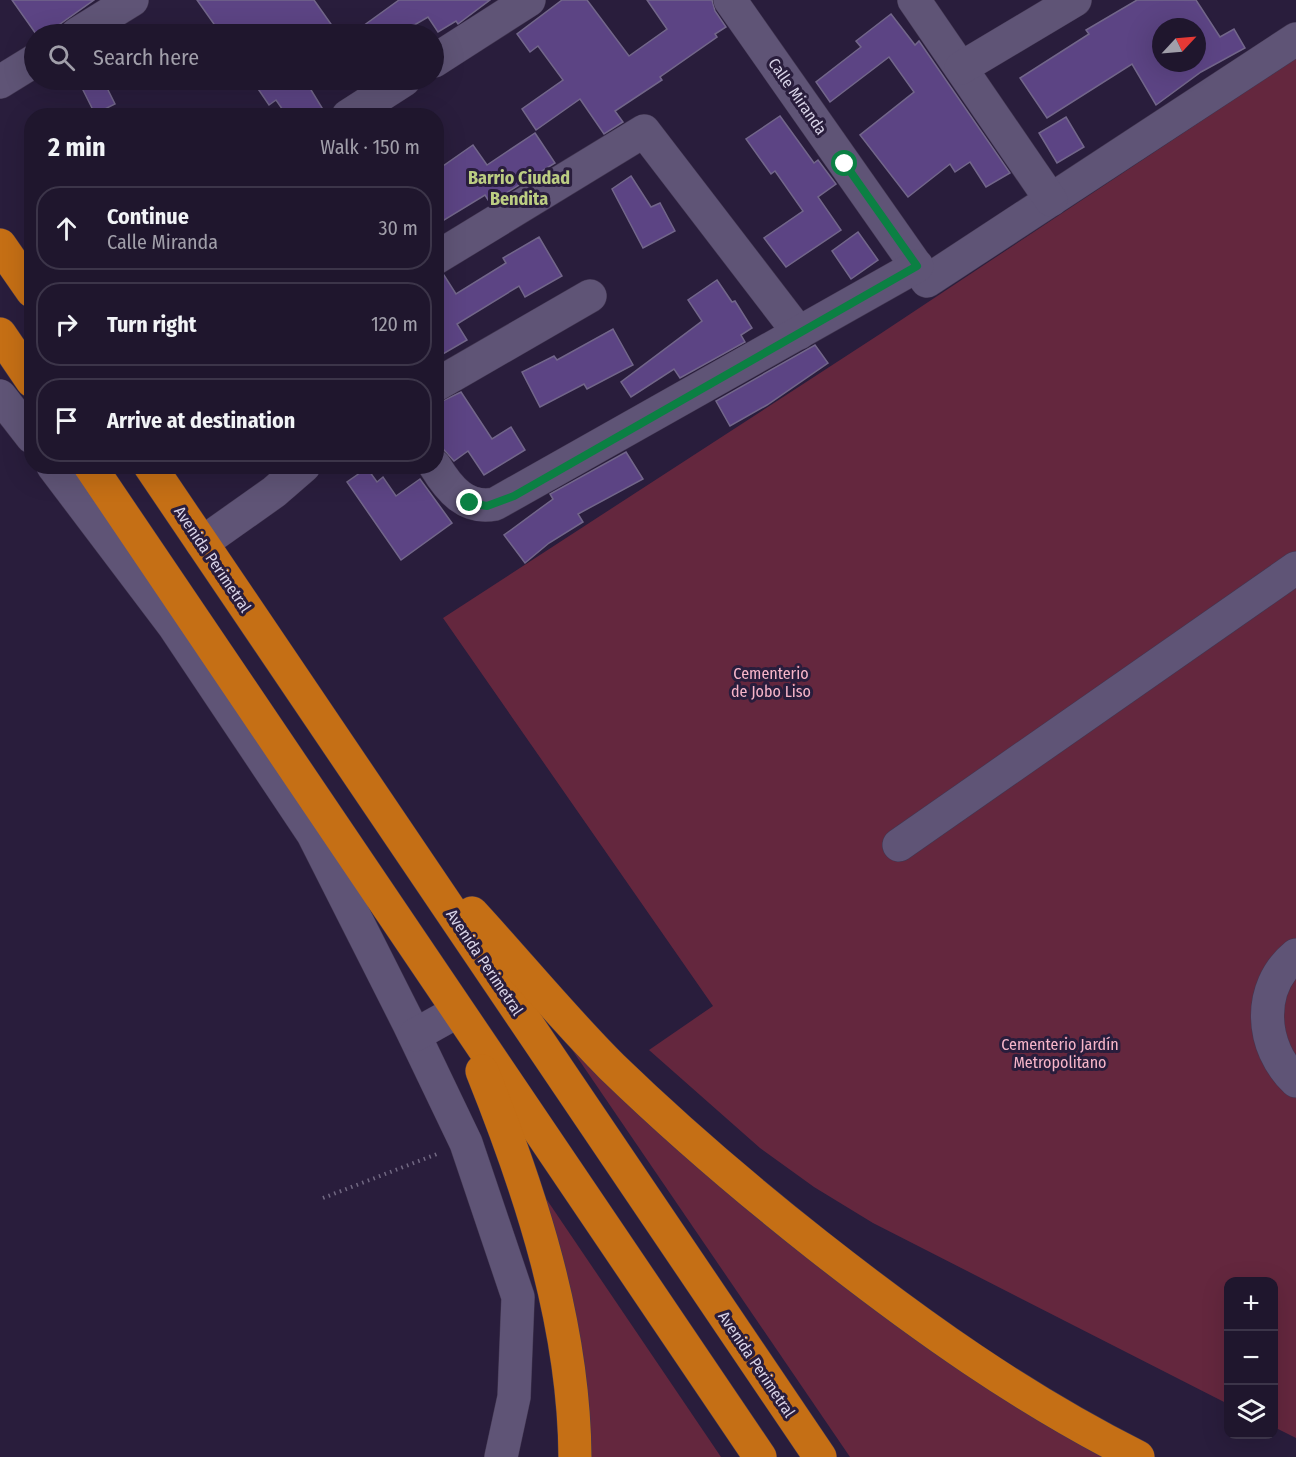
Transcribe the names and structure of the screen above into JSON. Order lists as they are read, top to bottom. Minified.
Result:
{"streets":{"highway":["Avenida Perimetral"],"street":["Calle Miranda"]},"districts":["Barrio Ciudad Bendita"],"parks":["Cementerio de Jobo Liso","Cementerio Jardín Metropolitano"],"north":"top right","page":{"search":"Search here","heading":["2 min","Walk · 150 m"],"list":[["Continue","Calle Miranda","30 m"],["Turn right","120 m"],"Arrive at destination"],"map_buttons":["+","−"]}}
